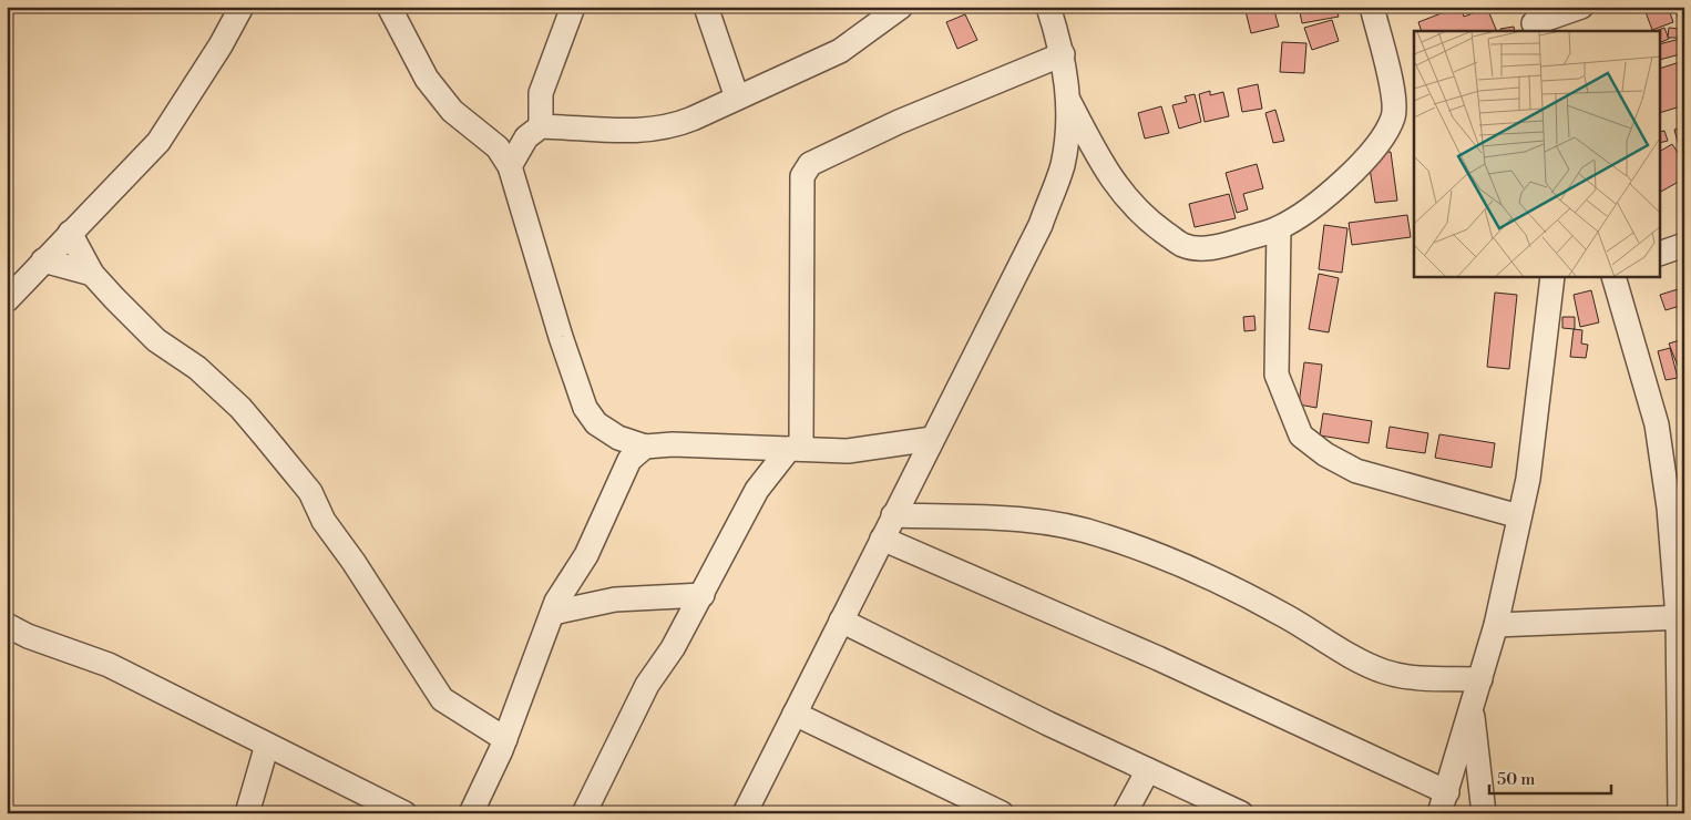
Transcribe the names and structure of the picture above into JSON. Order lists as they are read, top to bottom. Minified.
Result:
{"scale_bar":"50 m"}
